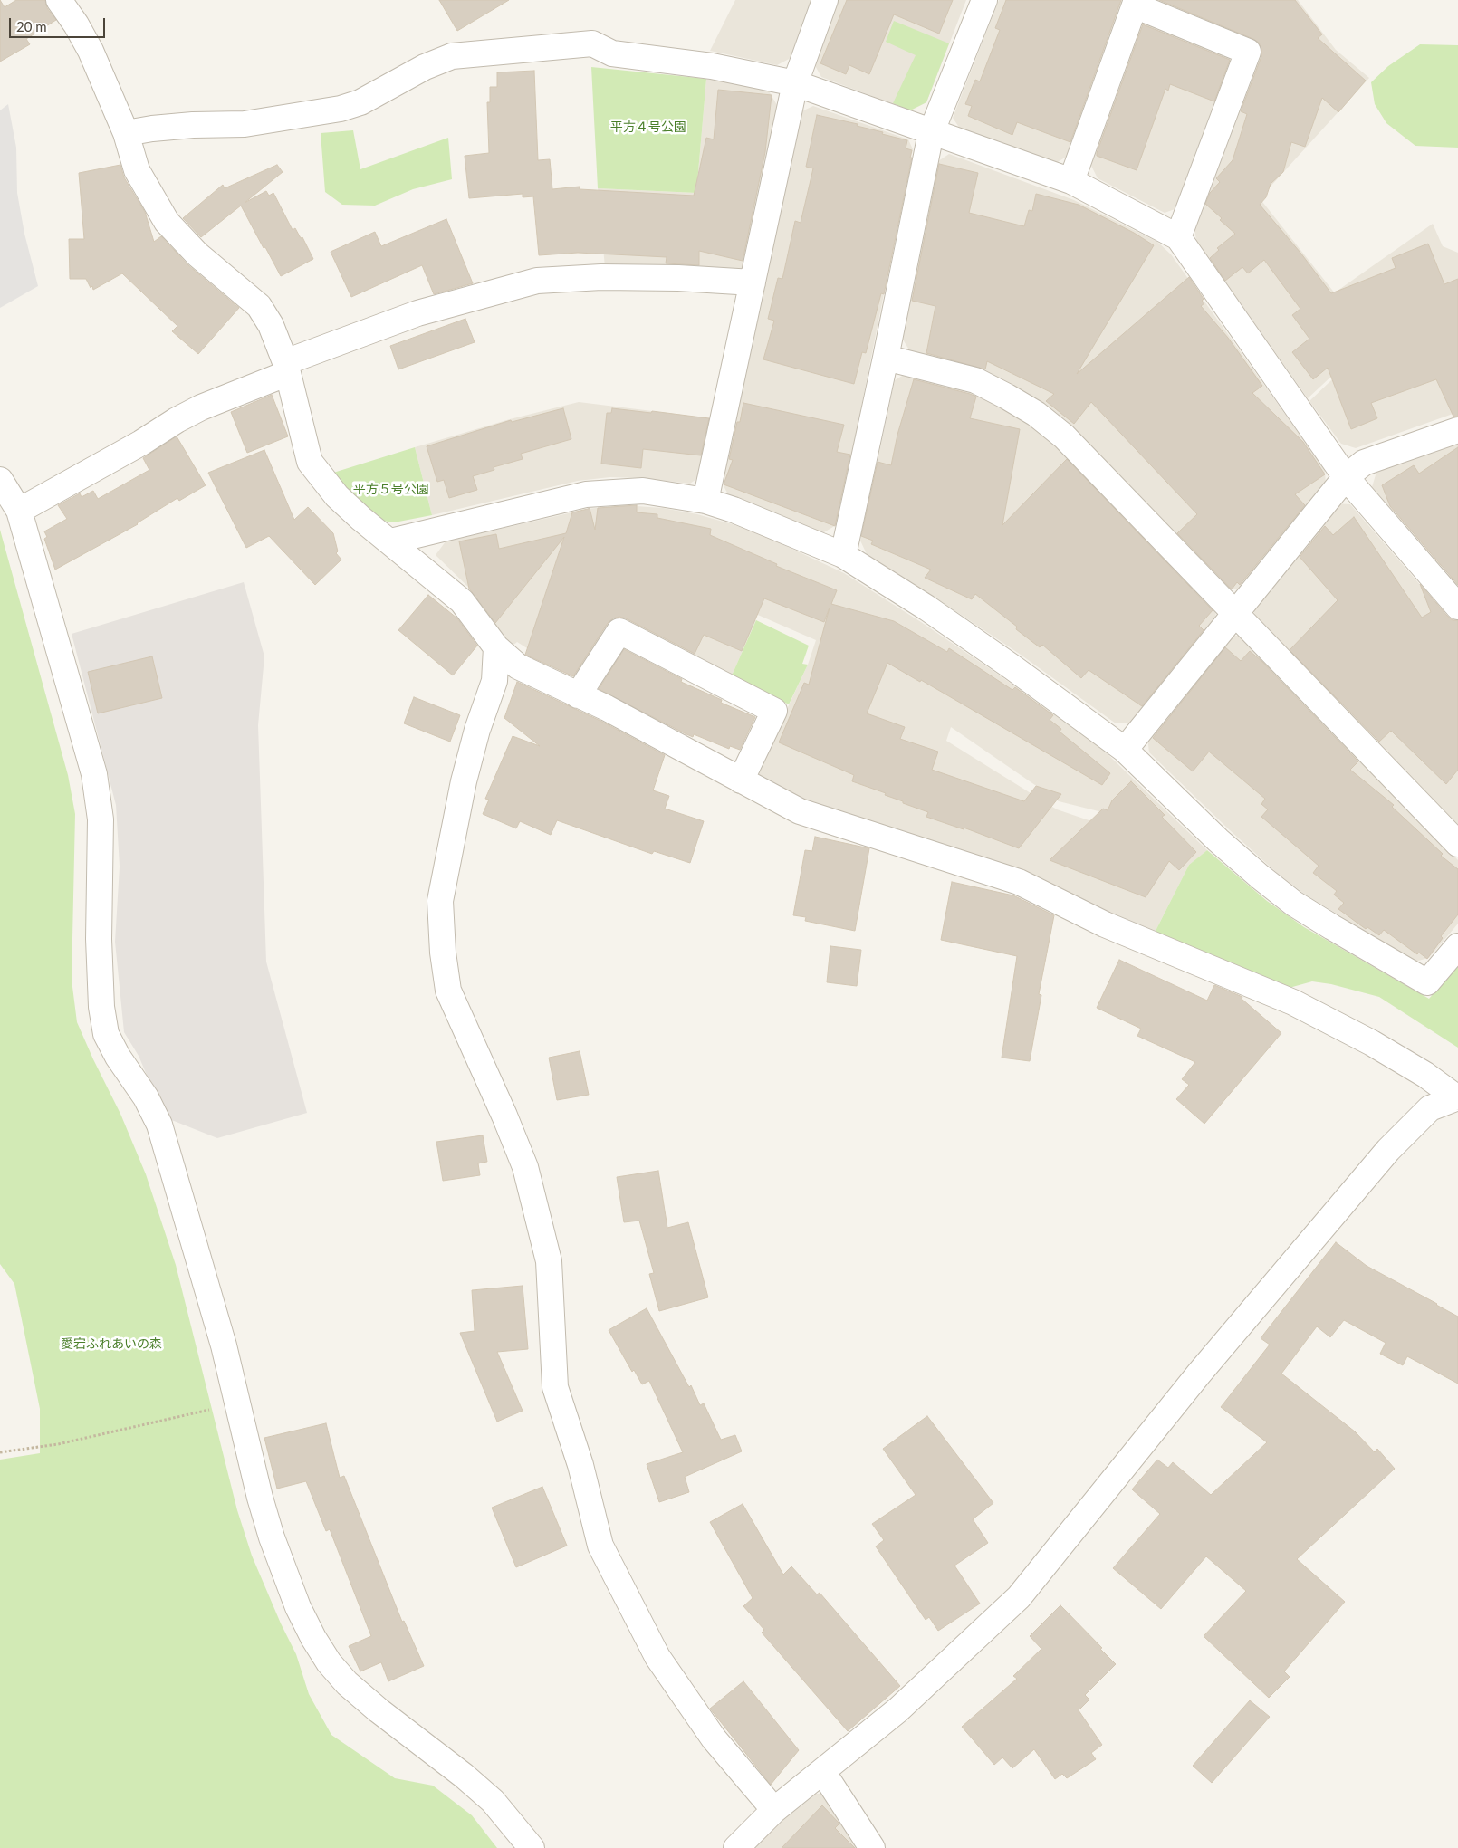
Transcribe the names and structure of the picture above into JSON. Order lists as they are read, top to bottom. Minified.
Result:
{"parks":["平方４号公園","平方５号公園","愛宕ふれあいの森"],"scale_bar":"20 m"}
